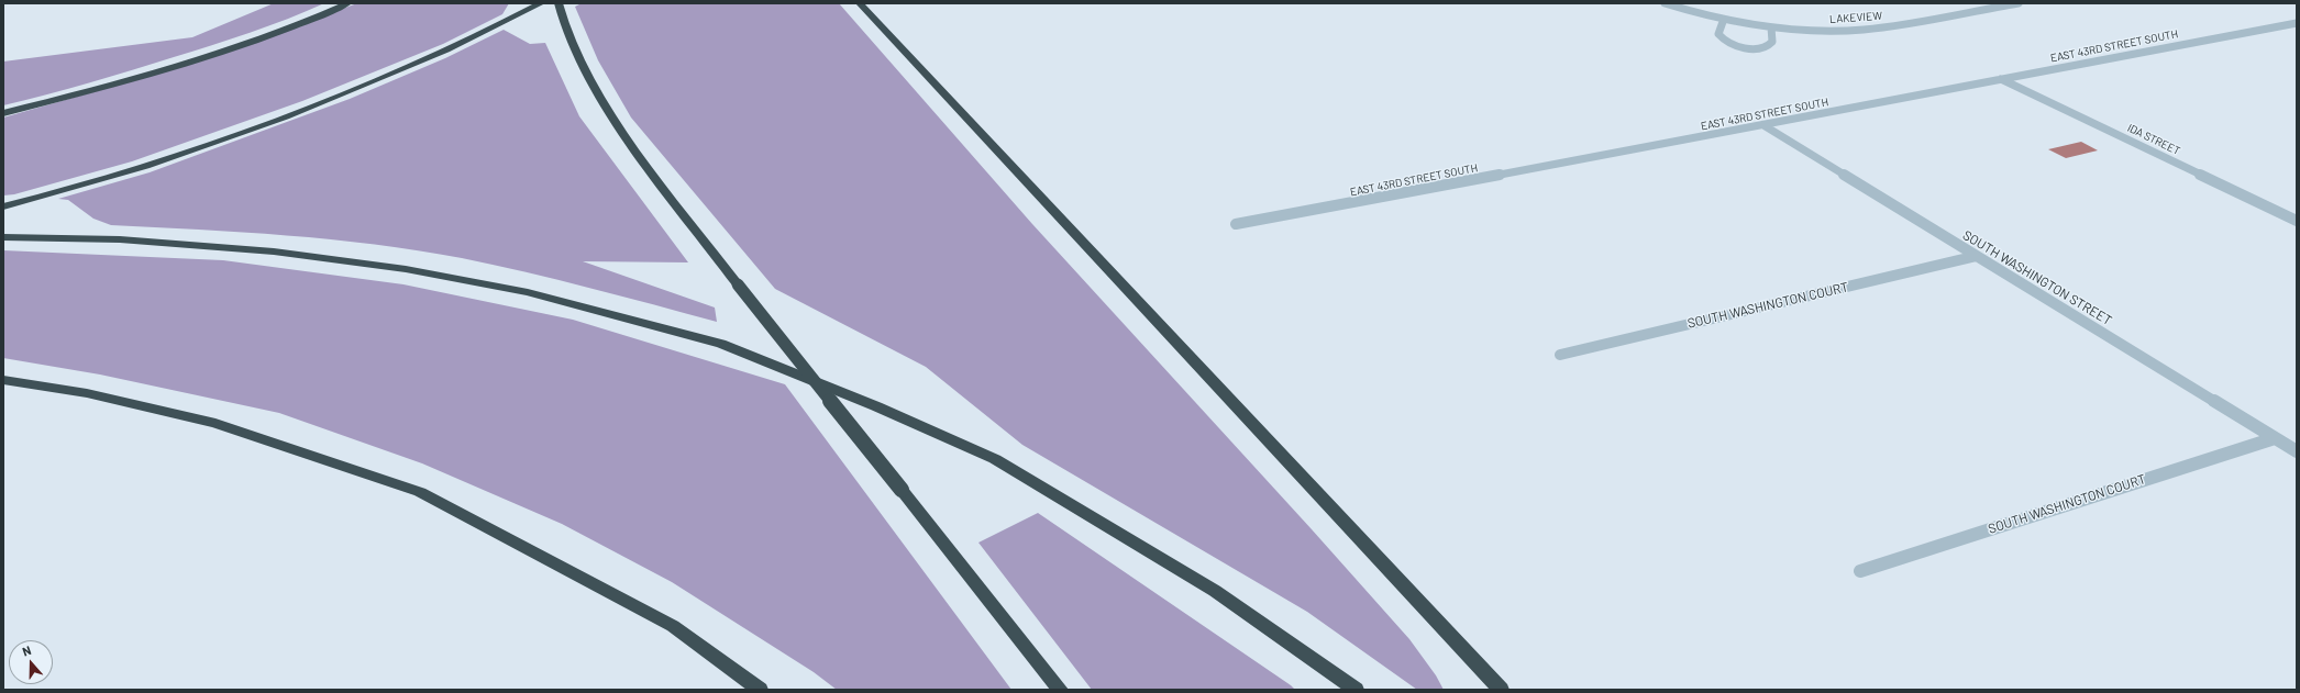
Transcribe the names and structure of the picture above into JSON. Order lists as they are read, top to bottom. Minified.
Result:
{"streets":{"street":["LAKEVIEW","EAST 43RD STREET SOUTH","IDA STREET","SOUTH WASHINGTON STREET","SOUTH WASHINGTON COURT"]},"crossings":[["EAST 43RD STREET SOUTH","IDA STREET"],["EAST 43RD STREET SOUTH","SOUTH WASHINGTON STREET"],["SOUTH WASHINGTON STREET","SOUTH WASHINGTON COURT"]],"north":"top"}
